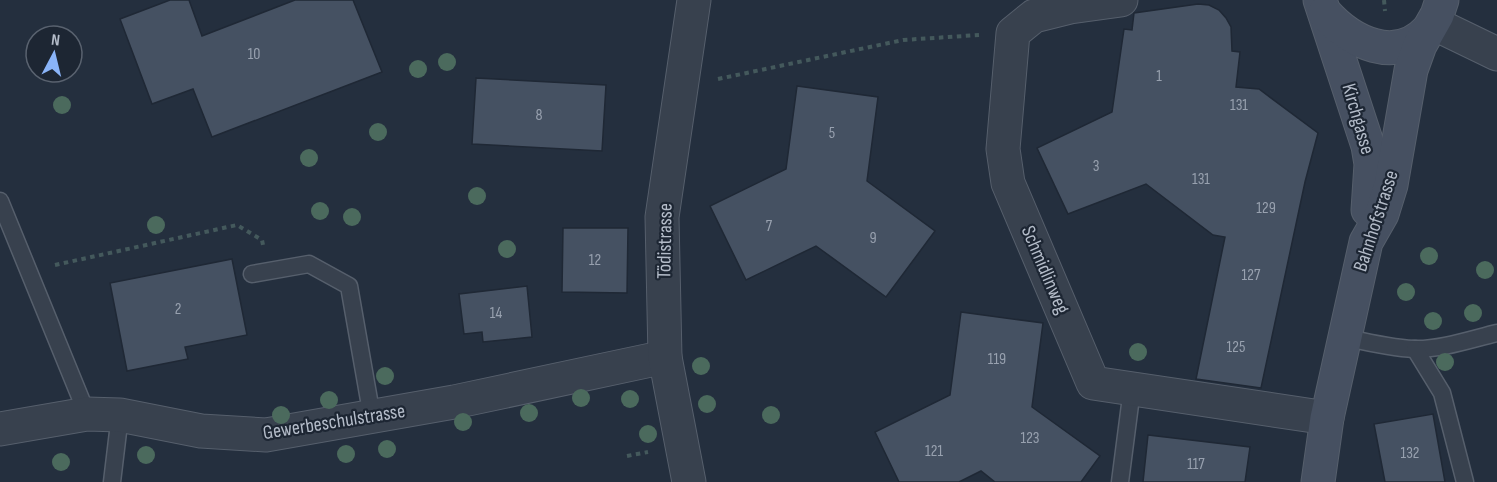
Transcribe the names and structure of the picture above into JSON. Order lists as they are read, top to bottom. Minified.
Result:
{"streets":{"main road":["Kirchgasse","Bahnhofstrasse"],"street":["Tödistrasse","Schmidlinweg","Gewerbeschulstrasse"]},"crossings":[["Kirchgasse","Bahnhofstrasse"],["Bahnhofstrasse","Schmidlinweg"],["Tödistrasse","Gewerbeschulstrasse"]],"house_numbers":["10","1","131","8","5","3","131","129","7","9","12","127","2","14","125","119","123","121","132","117"],"north":"top"}
